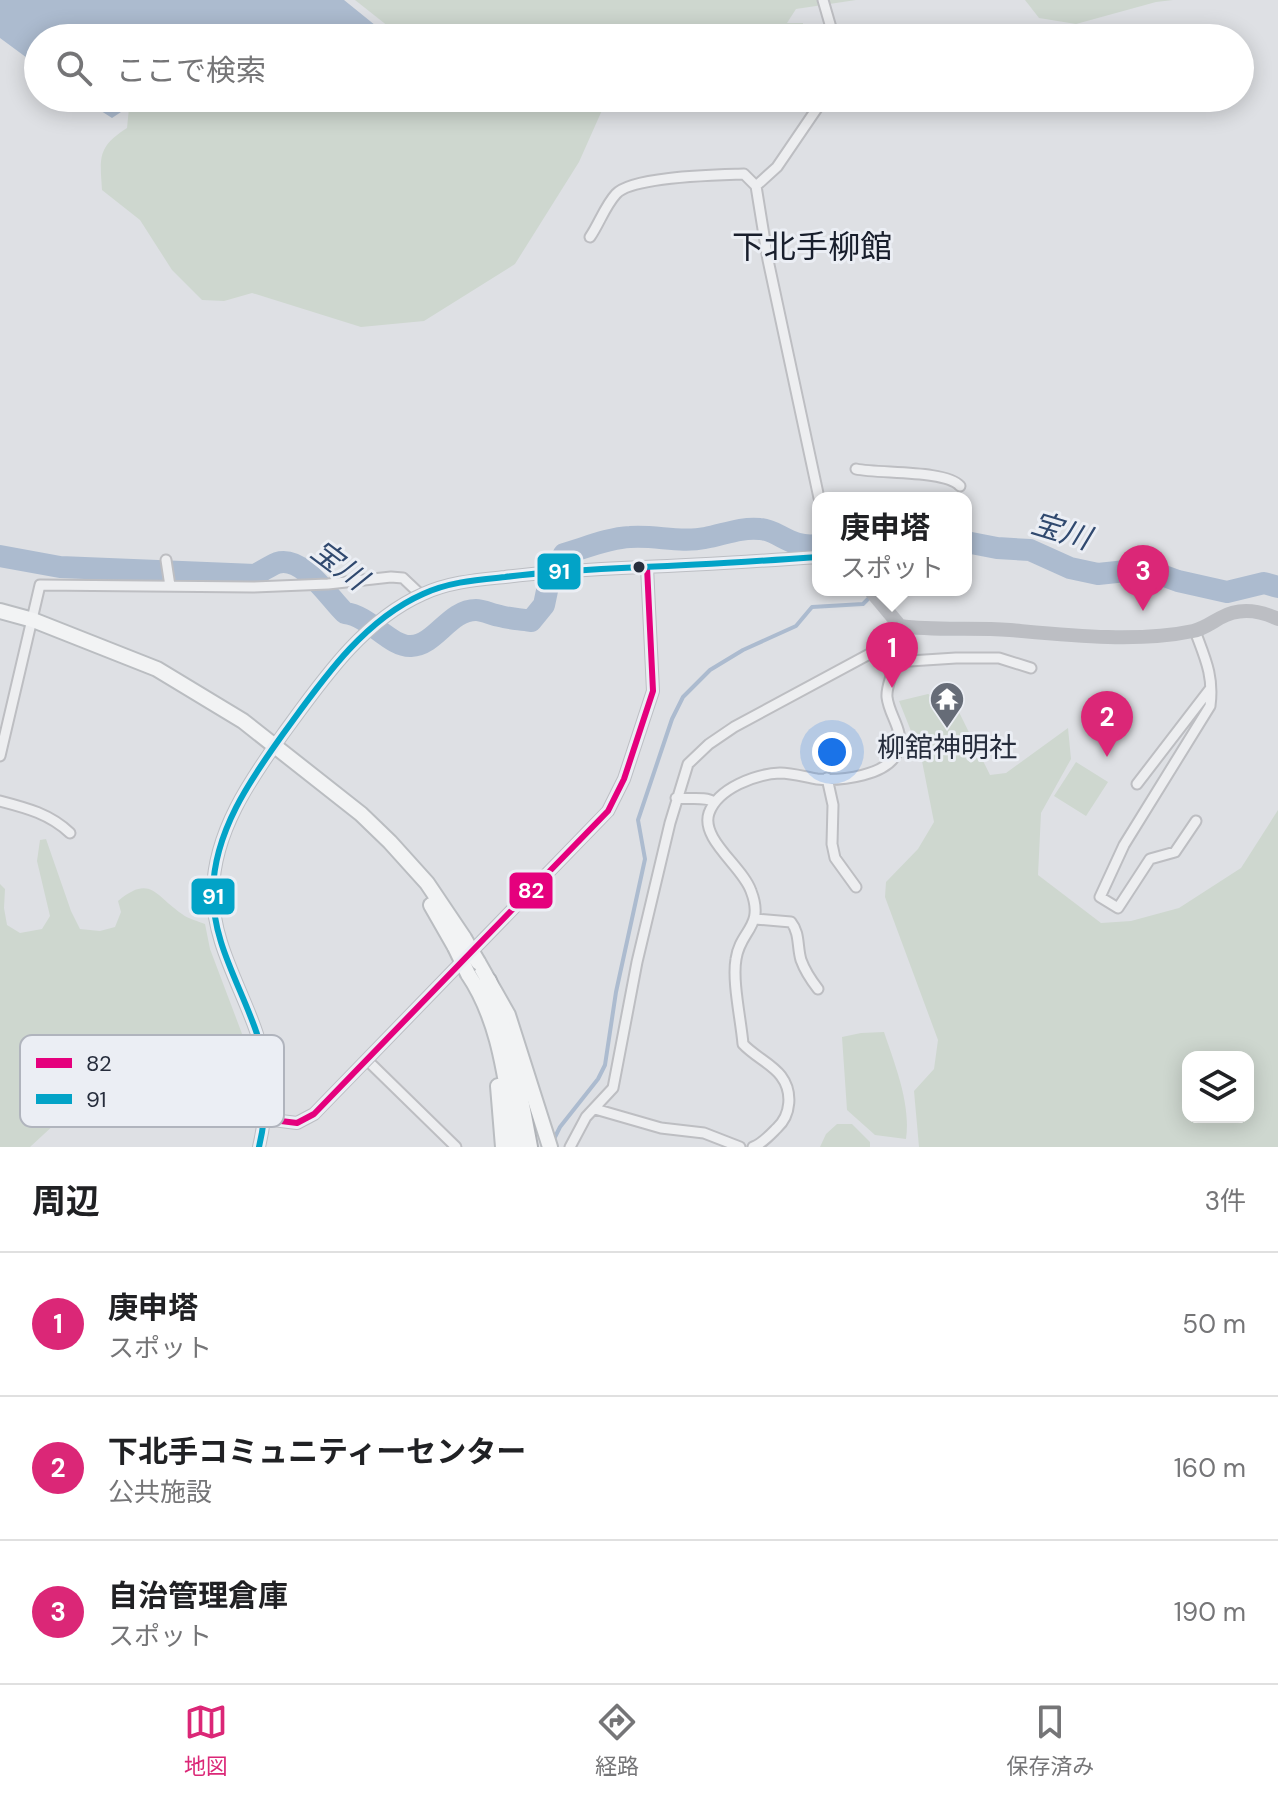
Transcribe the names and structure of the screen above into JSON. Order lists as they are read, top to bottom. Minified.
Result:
{"districts":["下北手柳館"],"water":["宝川"],"places":{"temple":["柳舘神明社"]},"lines":["transit line 91","transit line 82"],"legend":["82","91"],"page":{"search":"ここで検索","popup":["庚申塔","スポット"],"pins":["3","1","2"],"heading":["周辺","3件"],"list":[{"mark":"1","name":"庚申塔","note":"スポット","value":"50 m"},{"mark":"2","name":"下北手コミュニティーセンター","note":"公共施設","value":"160 m"},{"mark":"3","name":"自治管理倉庫","note":"スポット","value":"190 m"}],"nav":["地図","経路","保存済み"]}}
